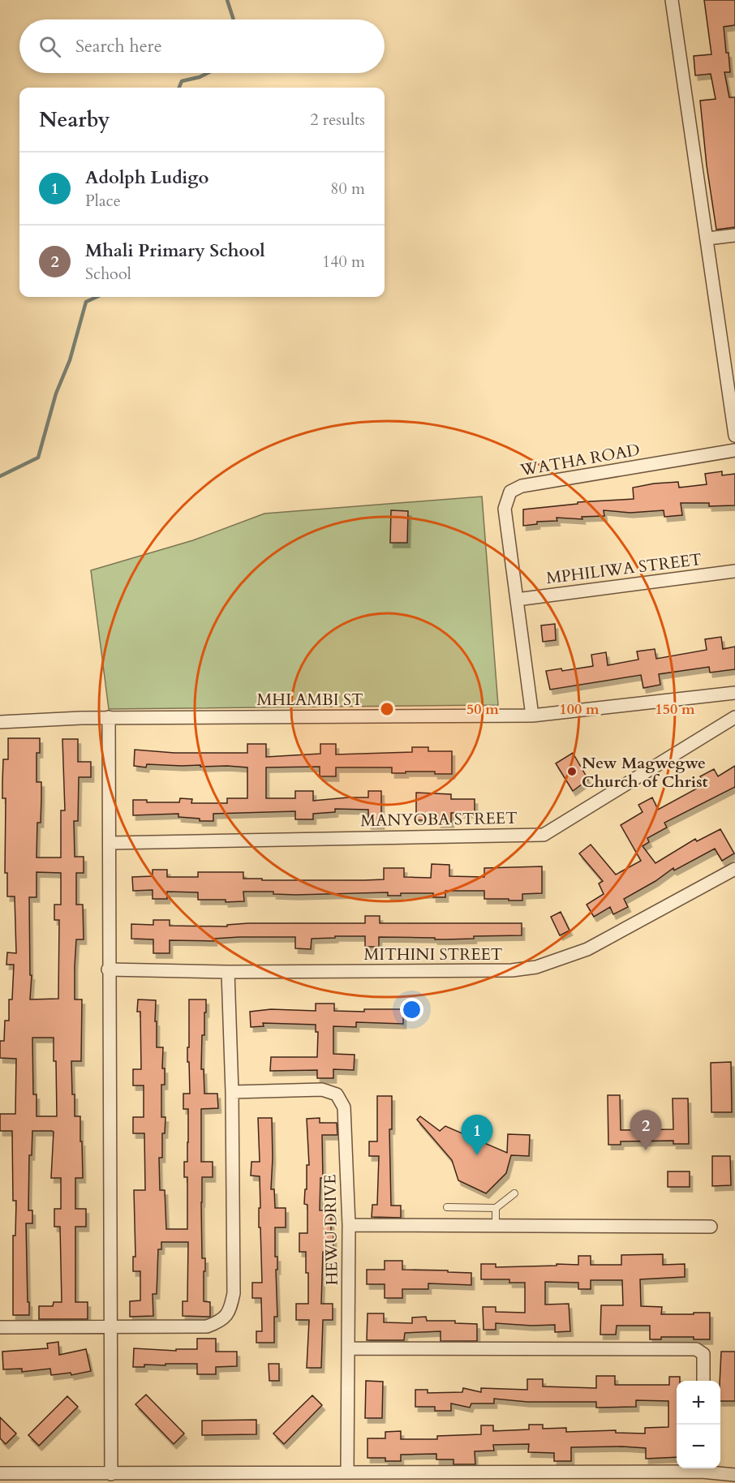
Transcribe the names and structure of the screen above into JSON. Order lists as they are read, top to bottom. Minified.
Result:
{"streets":{"street":["WATHA ROAD","MPHILIWA STREET","MHLAMBI ST","MANYOBA STREET","MITHINI STREET","HEWU DRIVE"]},"crossings":[["WATHA ROAD","MPHILIWA STREET"],["WATHA ROAD","MHLAMBI ST"]],"places":["New Magwegwe Church of Christ"],"page":{"search":"Search here","heading":["Nearby","2 results"],"list":[{"mark":"1","name":"Adolph Ludigo","note":"Place","value":"80 m"},{"mark":"2","name":"Mhali Primary School","note":"School","value":"140 m"}],"pins":["2","1"],"map_buttons":["+","−"]},"rings":["50 m","100 m","150 m"]}
